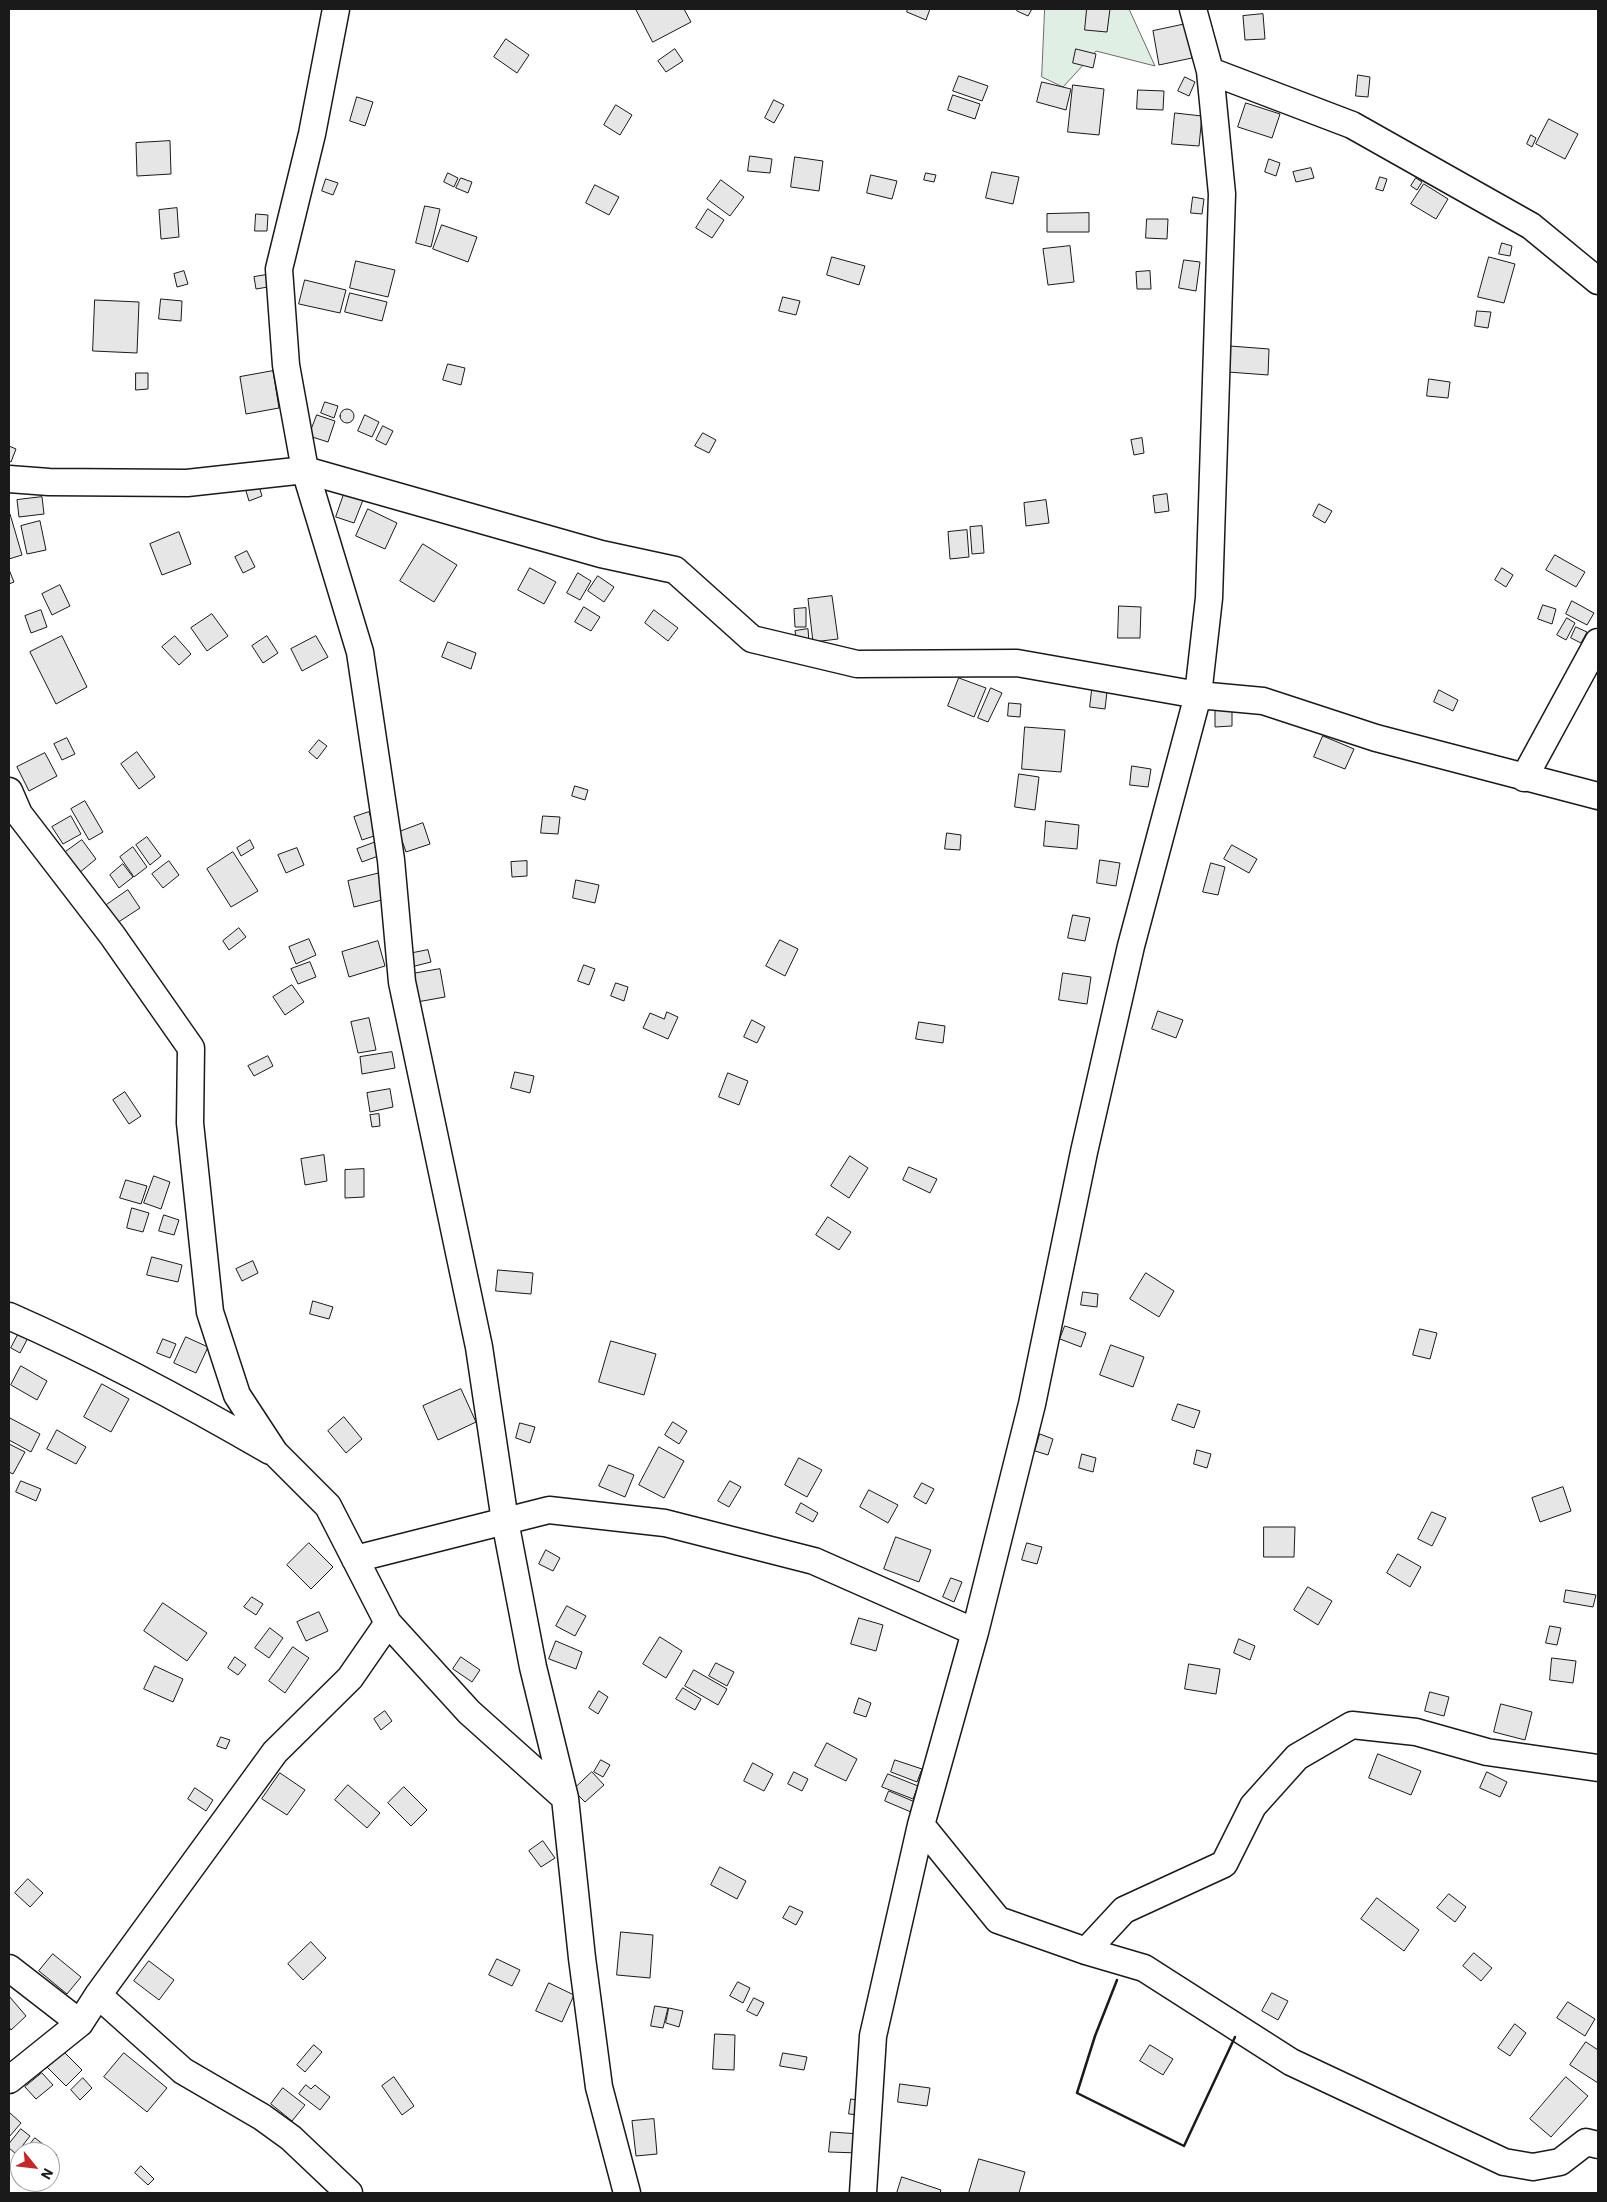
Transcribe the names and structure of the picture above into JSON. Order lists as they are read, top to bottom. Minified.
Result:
{"north":"bottom right"}
